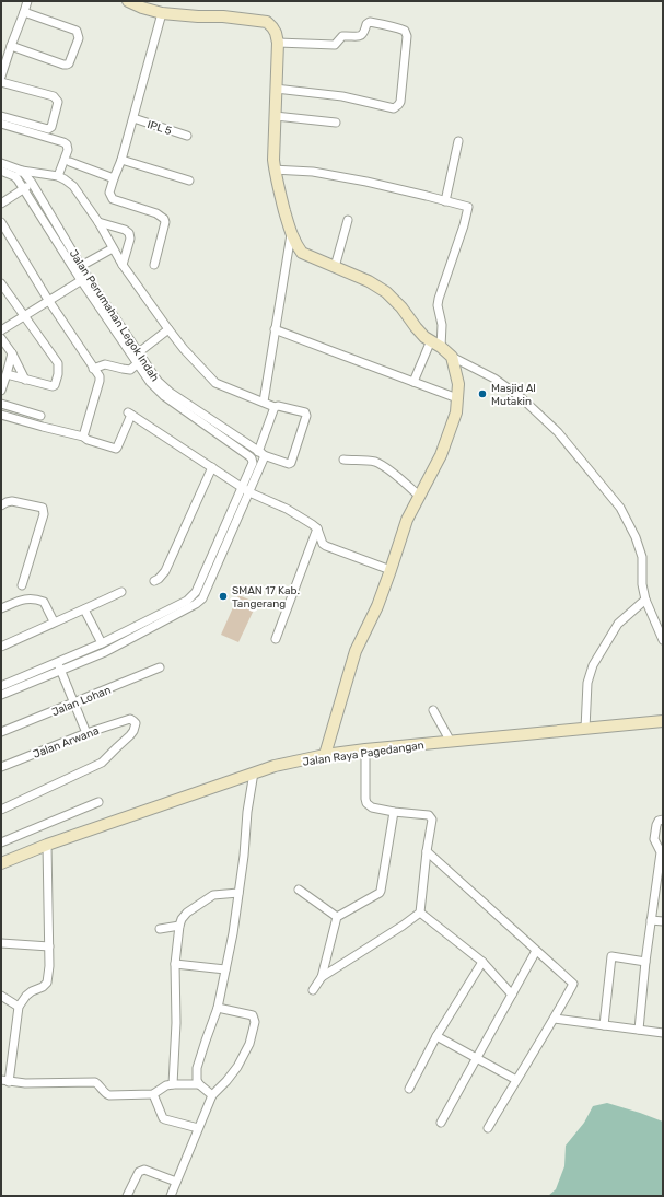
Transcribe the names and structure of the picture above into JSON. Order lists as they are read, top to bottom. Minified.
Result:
{"streets":{"street":["IPL 5","Jalan Perumahan Legok Indah","Jalan Lohan","Jalan Arwana","Jalan Raya Pagedangan"]},"places":["Masjid Al Mutakin","SMAN 17 Kab. Tangerang"]}
